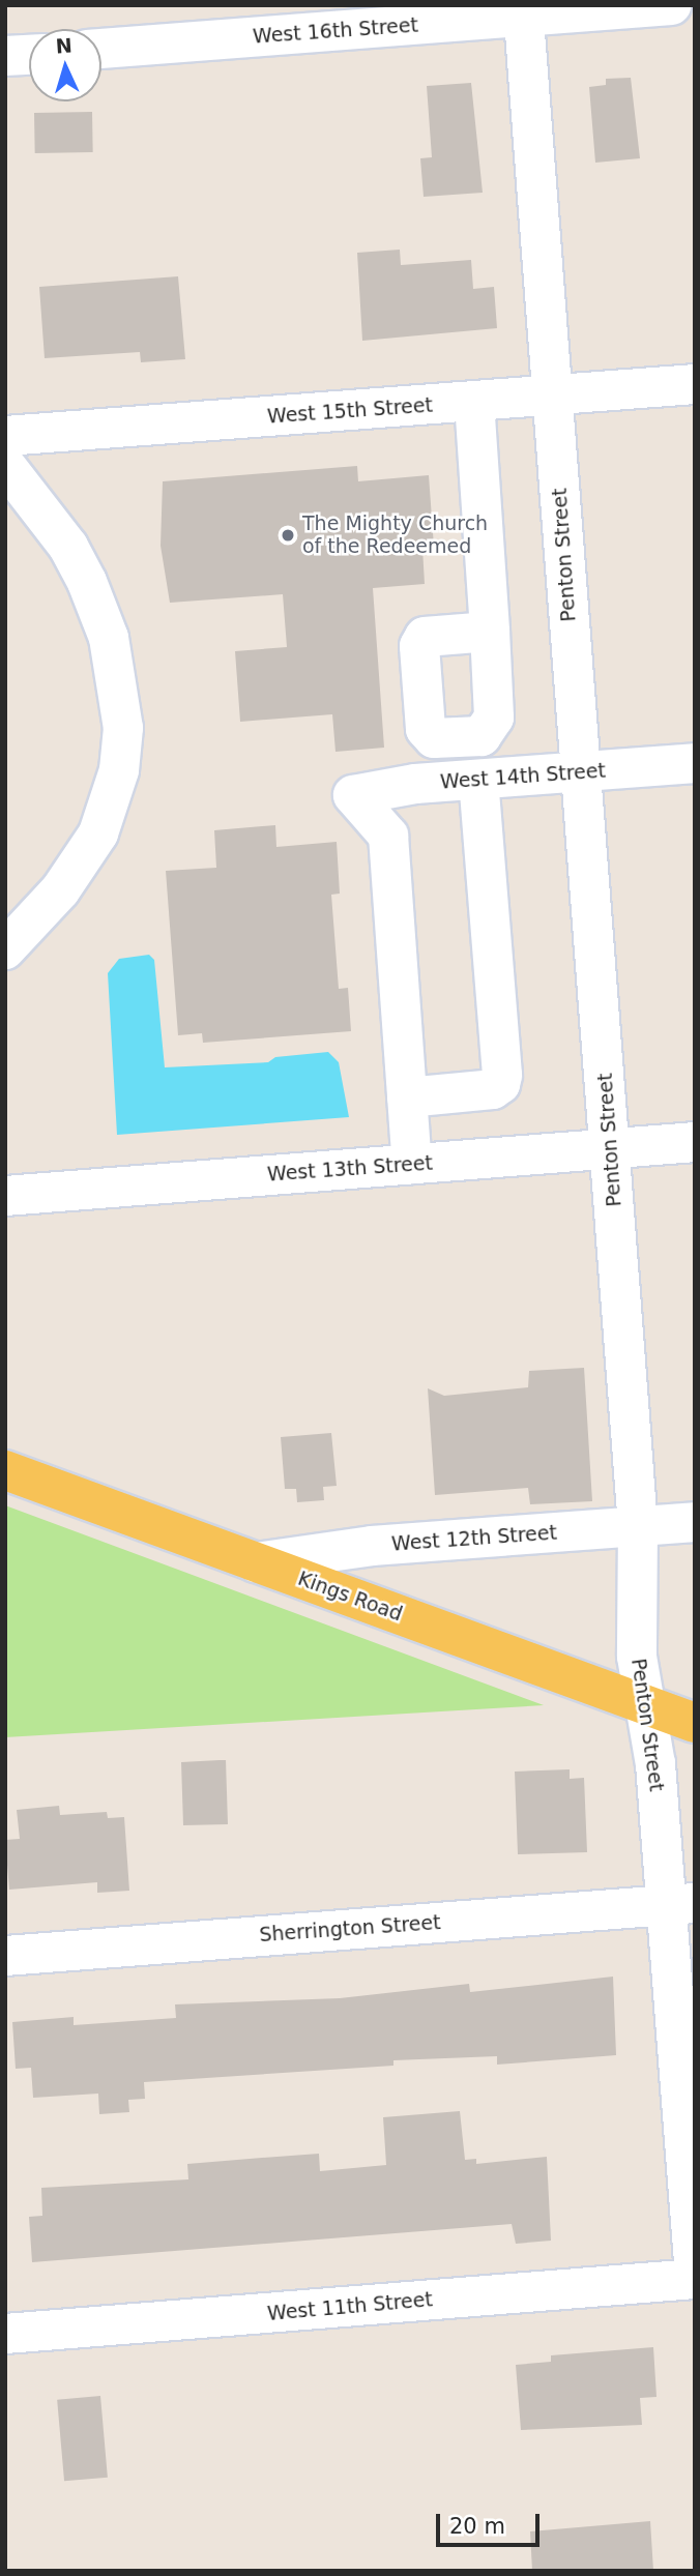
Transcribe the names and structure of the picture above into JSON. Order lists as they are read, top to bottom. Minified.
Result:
{"streets":{"main road":["Kings Road"],"street":["West 16th Street","West 15th Street","Penton Street","West 14th Street","West 13th Street","West 12th Street","Sherrington Street","West 11th Street"]},"crossings":[["West 16th Street","Penton Street"],["West 15th Street","Penton Street"],["Penton Street","West 14th Street"],["Penton Street","West 13th Street"],["Penton Street","West 12th Street"],["Penton Street","Kings Road"],["Penton Street","Sherrington Street"],["Penton Street","West 11th Street"],["West 12th Street","Kings Road"]],"places":["The Mighty Church of the Redeemed"],"scale_bar":"20 m","north":"top"}
